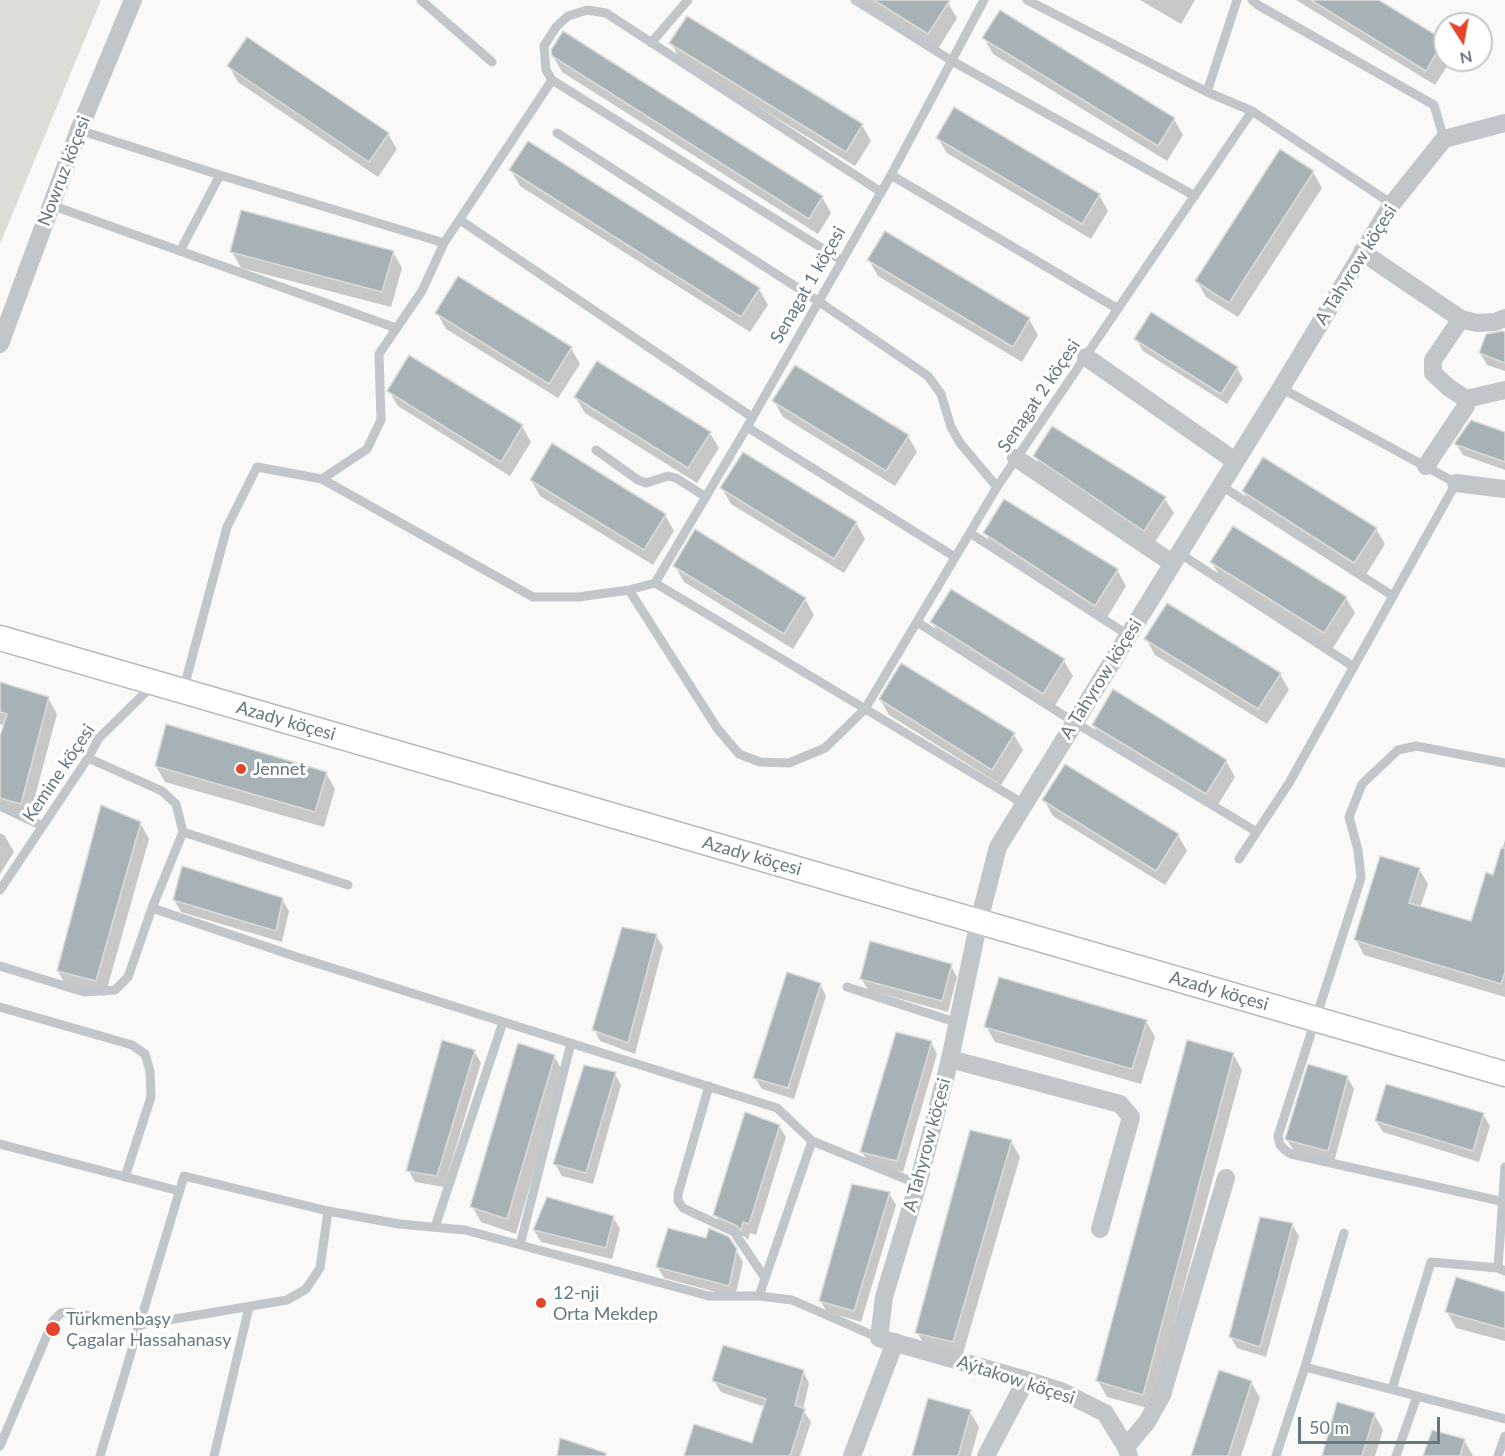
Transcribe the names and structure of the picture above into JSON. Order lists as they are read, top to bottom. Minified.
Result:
{"streets":{"main road":["Azady köçesi"],"street":["Nowruz köçesi","A Tahyrow köçesi","Aýtakow köçesi"],"lane":["Senagat 1 köçesi","Senagat 2 köçesi","Kemine köçesi"]},"crossings":[["A Tahyrow köçesi","Azady köçesi"],["A Tahyrow köçesi","Aýtakow köçesi"],["Azady köçesi","Kemine köçesi"]],"places":["Jennet","12-nji Orta Mekdep","Türkmenbaşy Çagalar Hassahanasy"],"scale_bar":"50 m","north":"bottom"}
